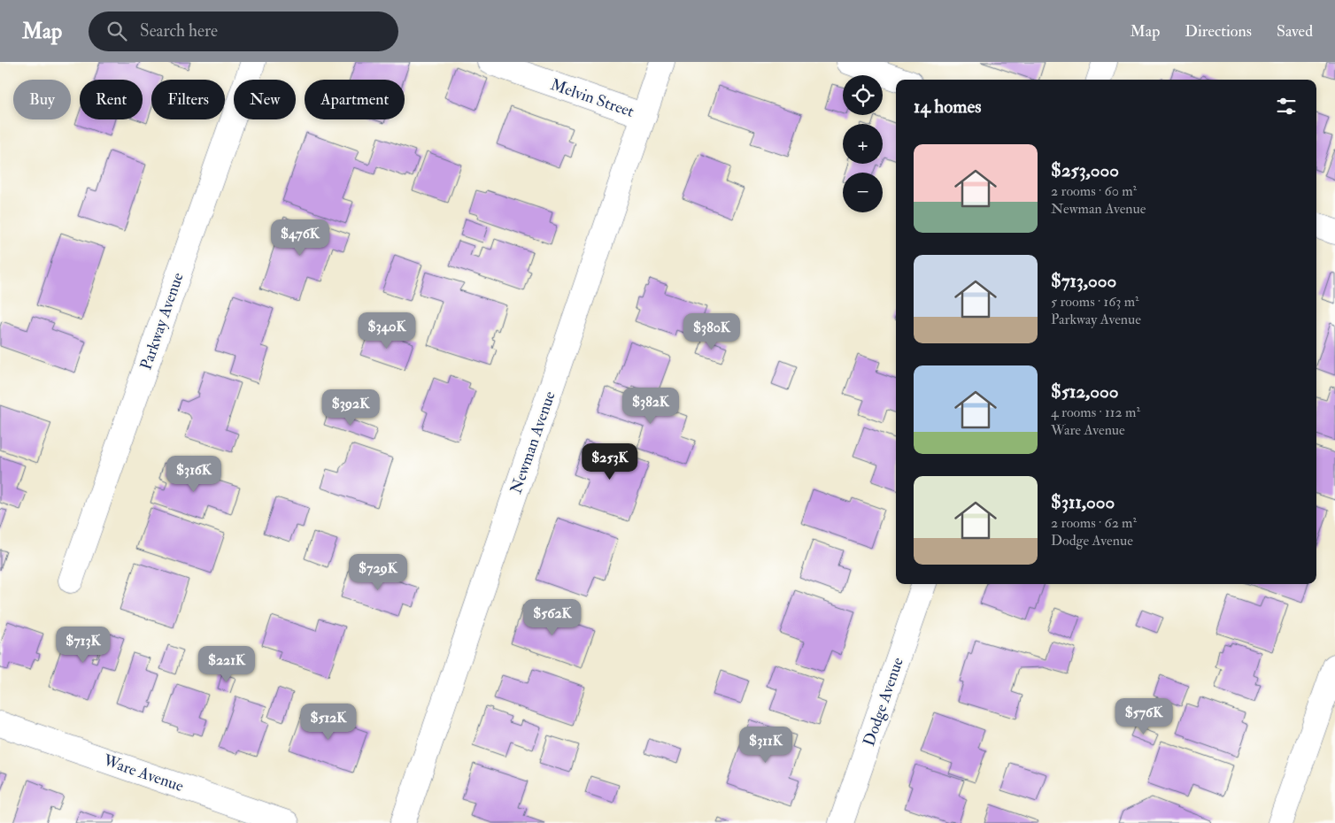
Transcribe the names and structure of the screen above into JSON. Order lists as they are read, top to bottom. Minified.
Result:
{"streets":{"street":["Melvin Street","Parkway Avenue","Newman Avenue","Dodge Avenue","Ware Avenue"]},"crossings":[["Melvin Street","Newman Avenue"]],"page":{"header":"Map","search":"Search here","nav":["Map","Directions","Saved"],"map_buttons":["+","−"],"chip":["Buy","Rent","Filters","New","Apartment"],"heading":"14 homes","list":[{"name":"$253,000","note":"2 rooms · 60 m² · Newman Avenue"},{"name":"$713,000","note":"5 rooms · 163 m² · Parkway Avenue"},{"name":"$512,000","note":"4 rooms · 112 m² · Ware Avenue"},{"name":"$311,000","note":"2 rooms · 62 m² · Dodge Avenue"}],"price":["$476K","$340K","$380K","$382K","$392K","$253K","$316K","$729K","$562K","$713K","$221K","$576K","$512K","$311K"]}}
